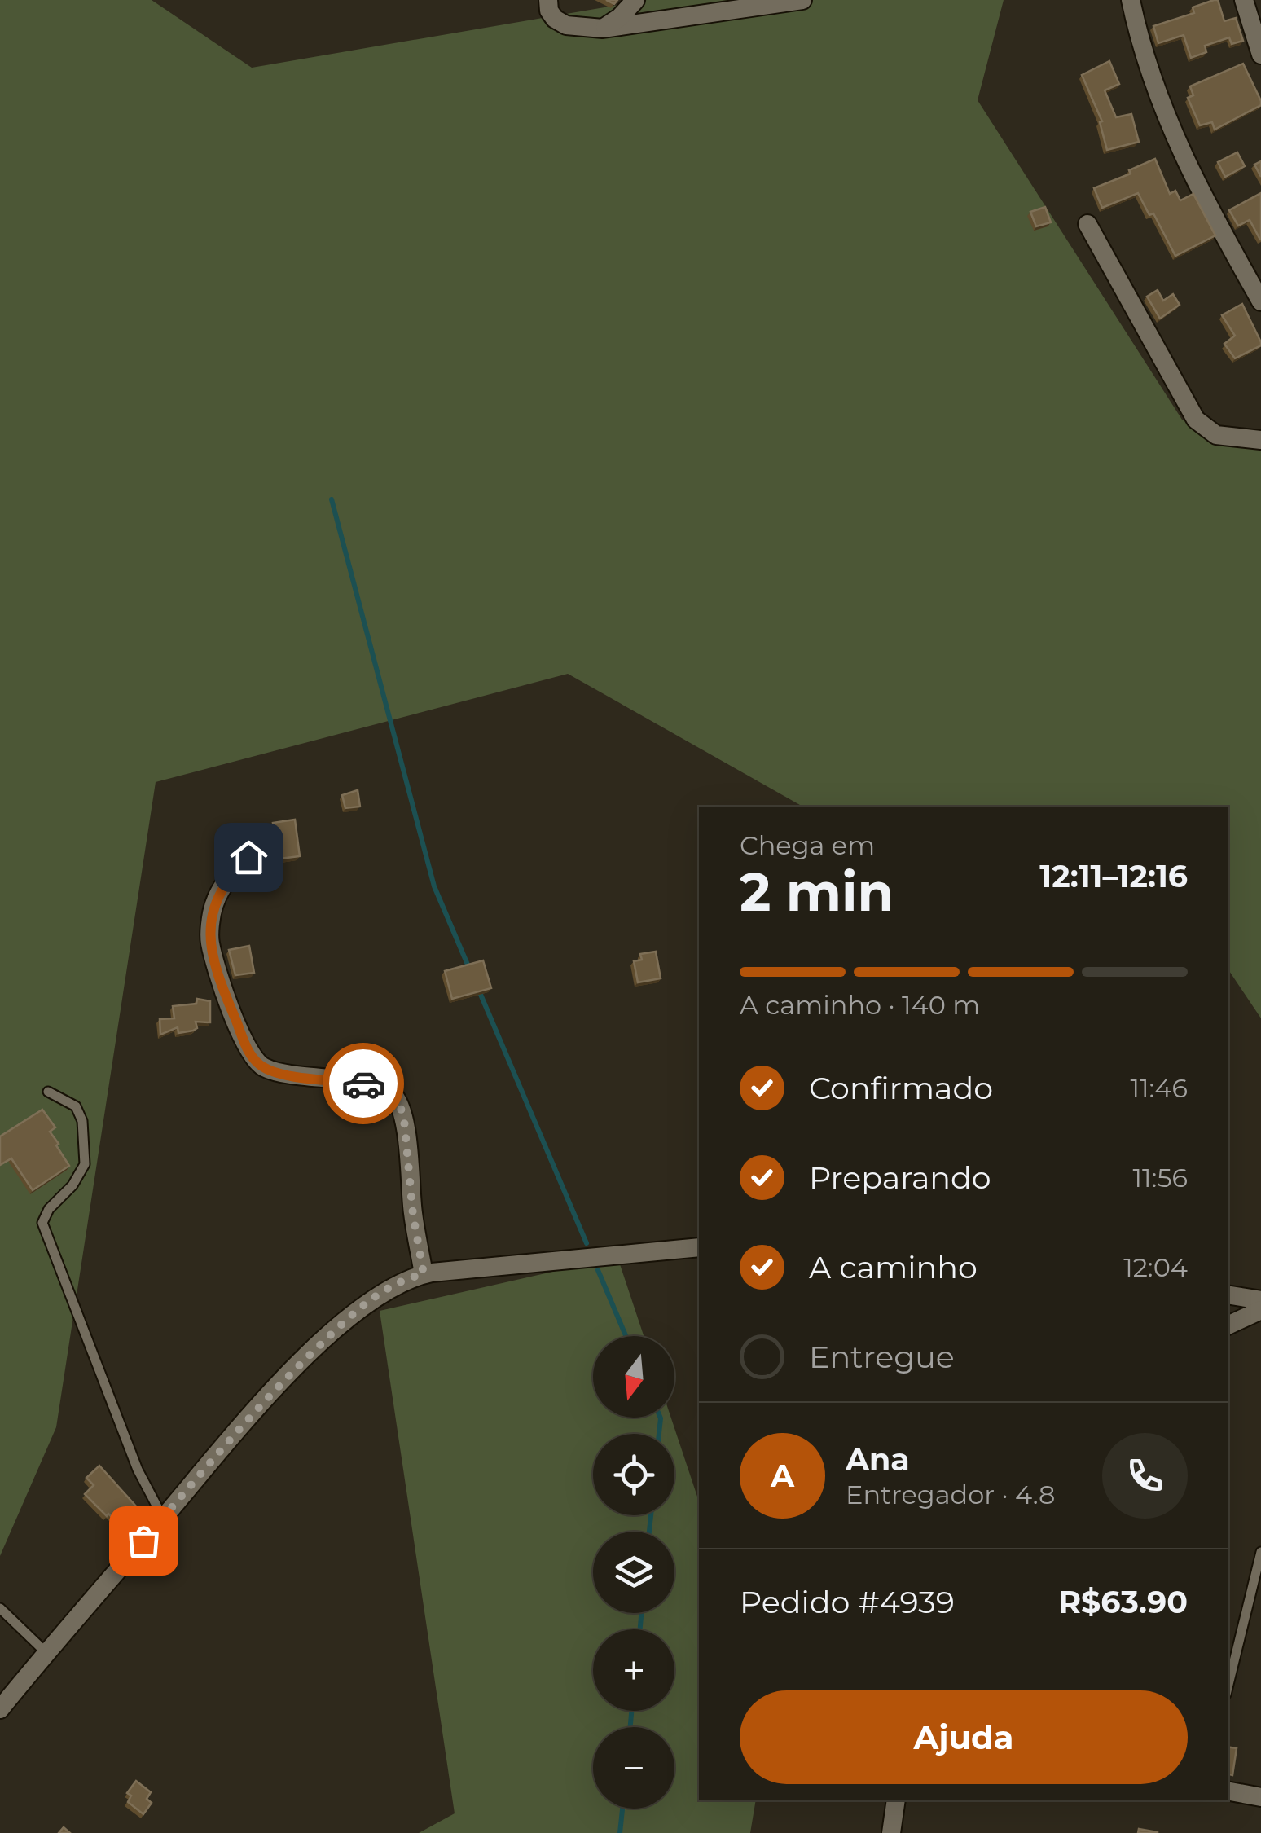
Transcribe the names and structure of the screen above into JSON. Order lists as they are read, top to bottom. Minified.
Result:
{"north":"bottom","page":{"heading":["2 min","Chega em","12:11–12:16"],"panel":["Ana","Entregador · 4.8","Pedido #4939","R$63.90"],"bar":"A caminho · 140 m","list":[["Confirmado","11:46"],["Preparando","11:56"],["A caminho","12:04"],"Entregue"],"map_buttons":["+","−"],"round":"A","buttons":"Ajuda"}}
